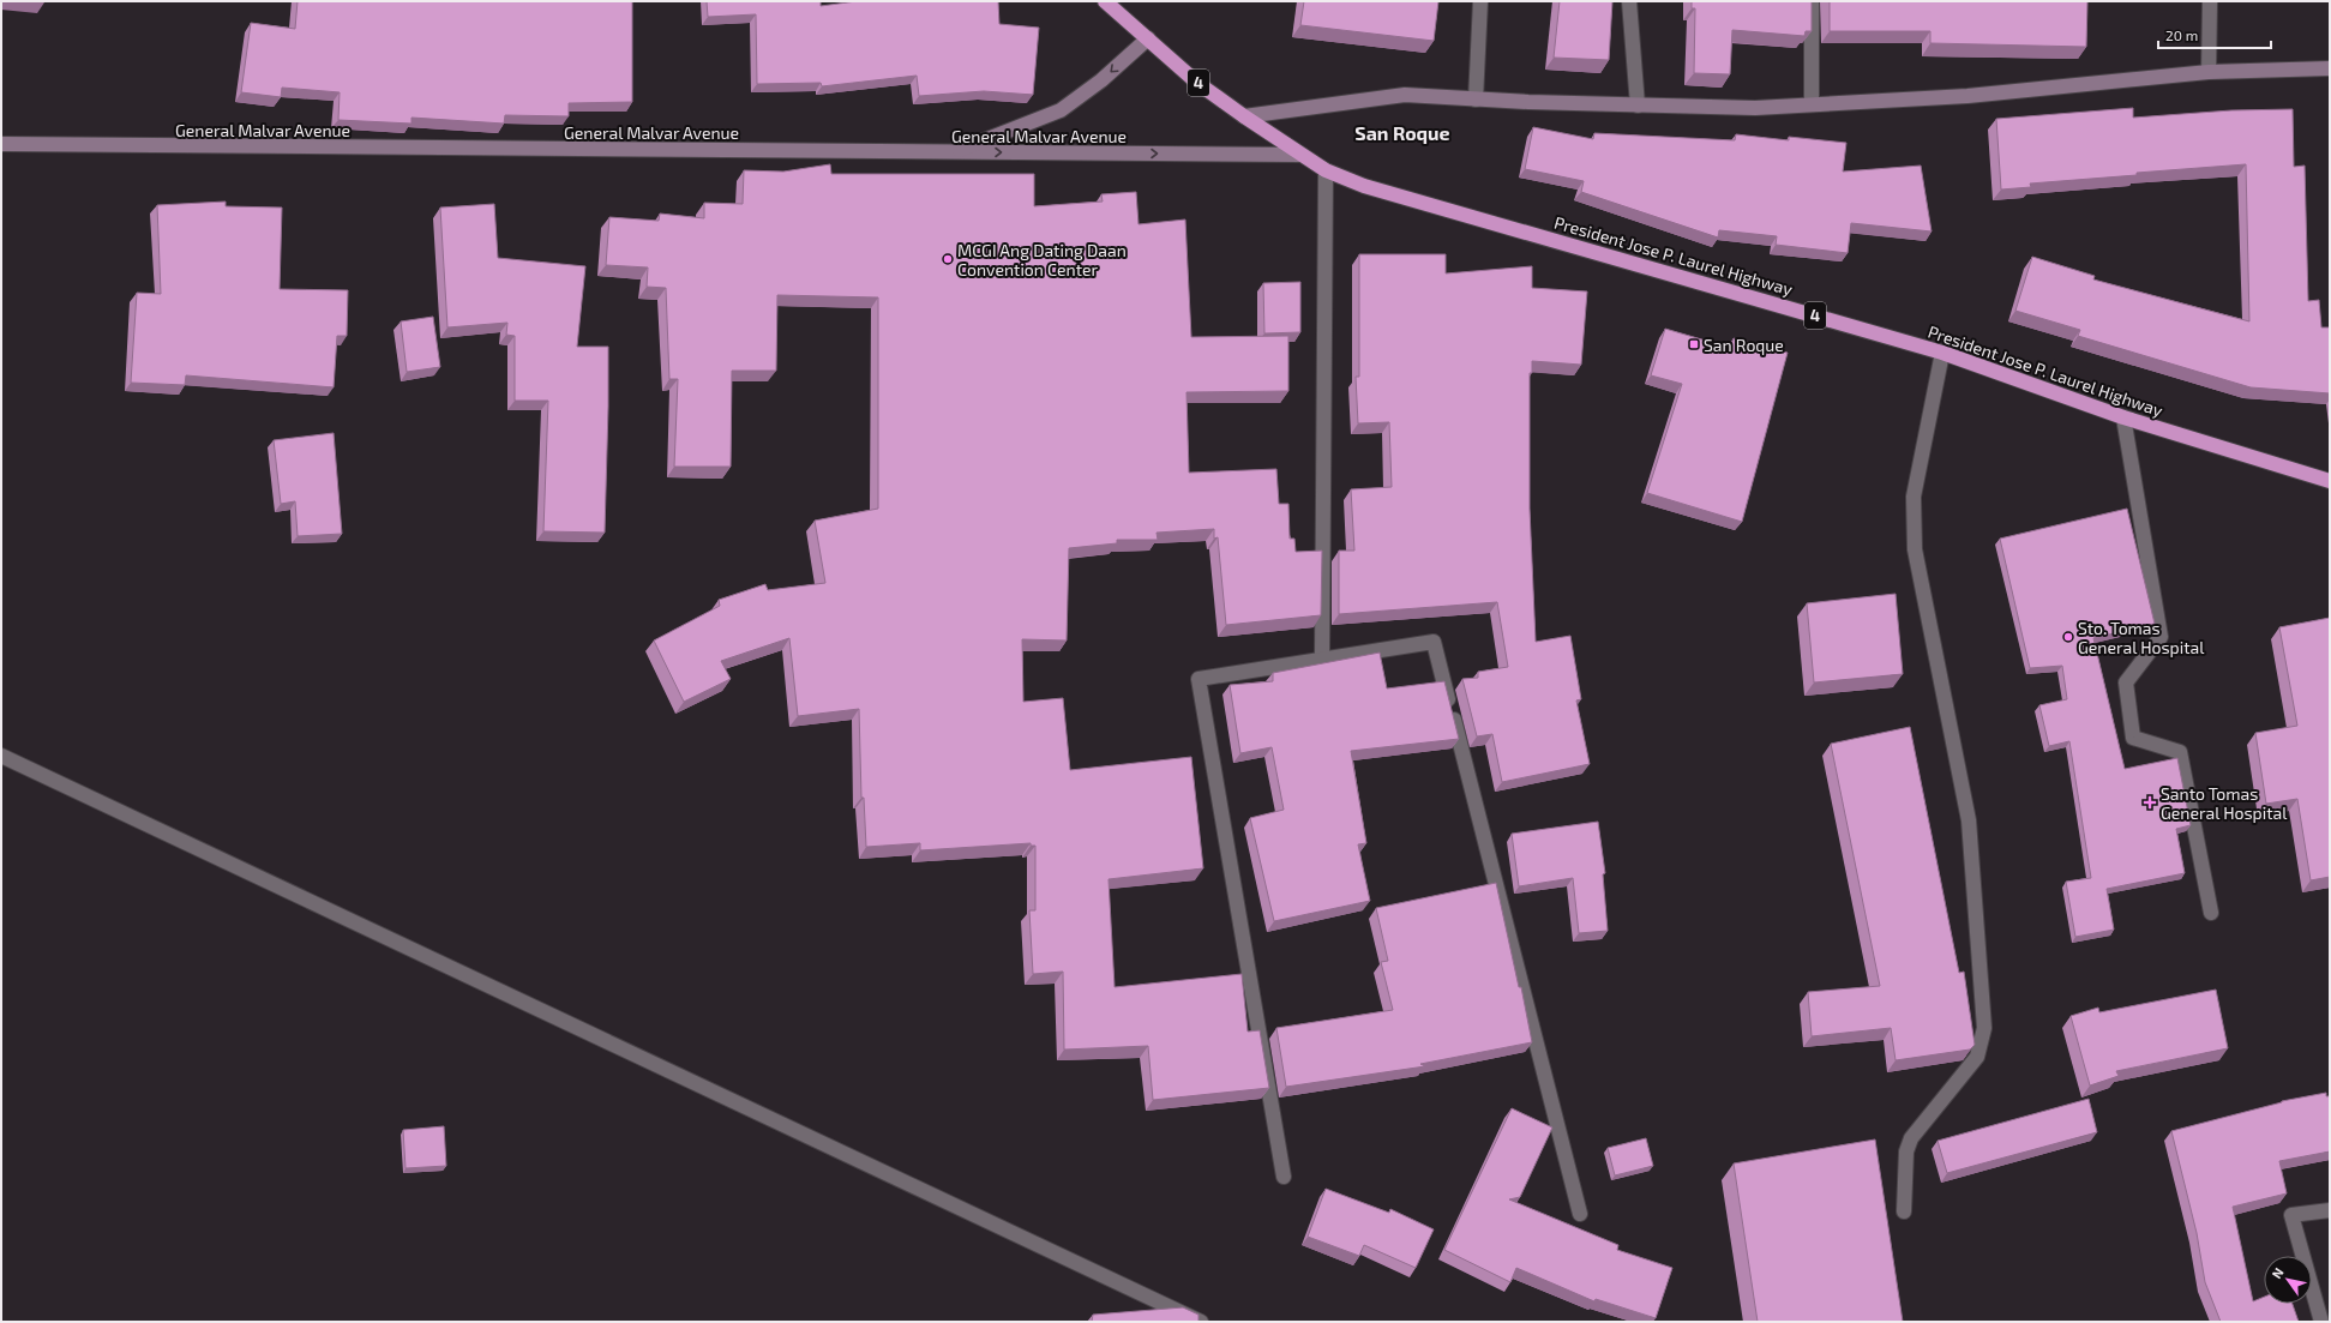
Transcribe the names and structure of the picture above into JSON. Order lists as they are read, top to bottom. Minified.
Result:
{"streets":{"highway":["4","President Jose P. Laurel Highway"],"main road":["General Malvar Avenue"]},"crossings":[["General Malvar Avenue","President Jose P. Laurel Highway"]],"districts":["San Roque"],"places":{"other":["MCGI Ang Dating Daan Convention Center","Sto. Tomas General Hospital"],"transit":["San Roque"],"health":["Santo Tomas General Hospital"]},"scale_bar":"20 m","north":"top left"}
